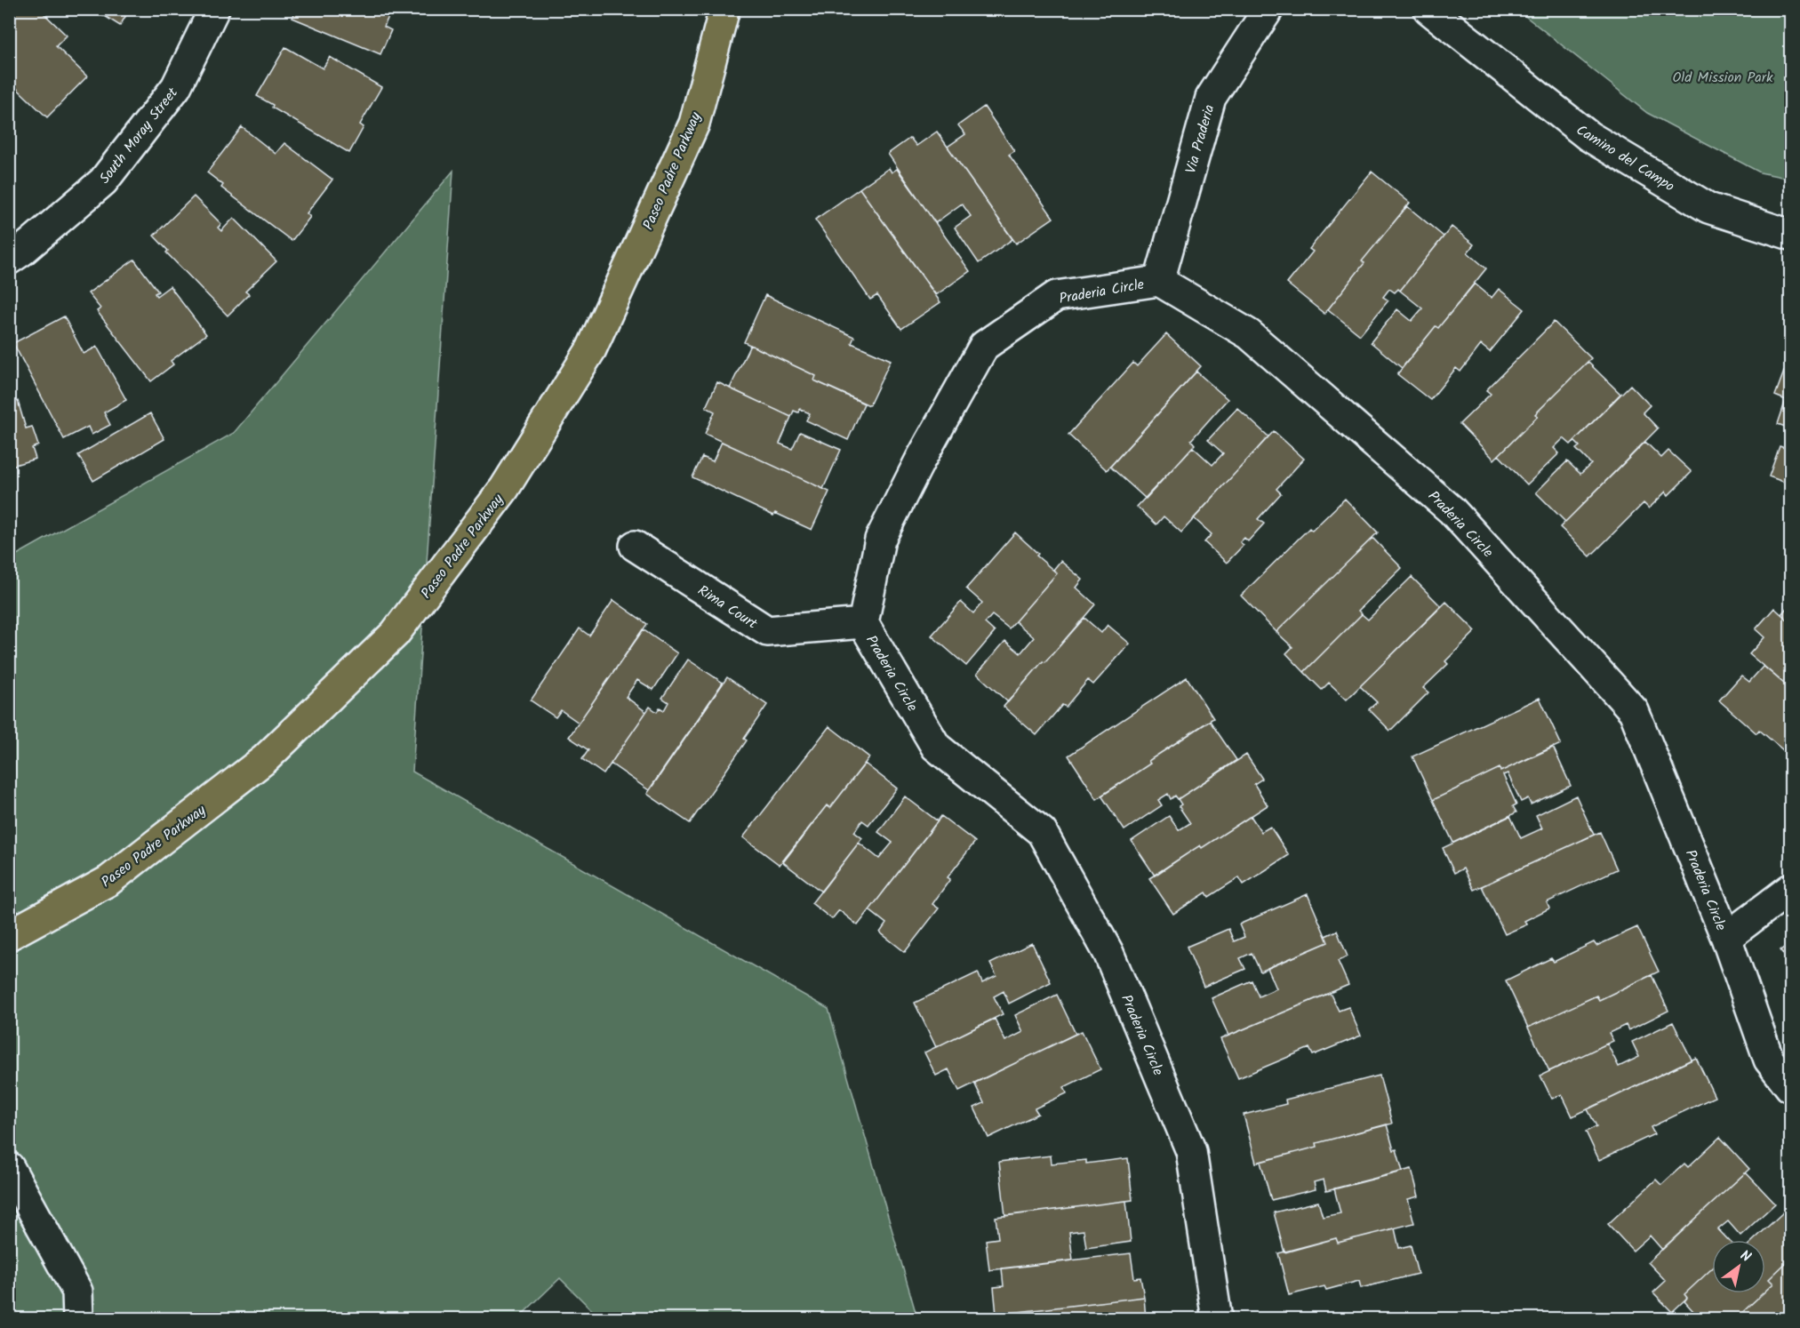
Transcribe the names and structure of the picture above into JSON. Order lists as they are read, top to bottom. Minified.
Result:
{"streets":{"main road":["Paseo Padre Parkway"],"street":["South Moray Street","Via Praderia","Camino del Campo","Praderia Circle","Rima Court"]},"crossings":[["Via Praderia","Praderia Circle"],["Praderia Circle","Rima Court"]],"parks":["Old Mission Park"],"north":"top right"}
